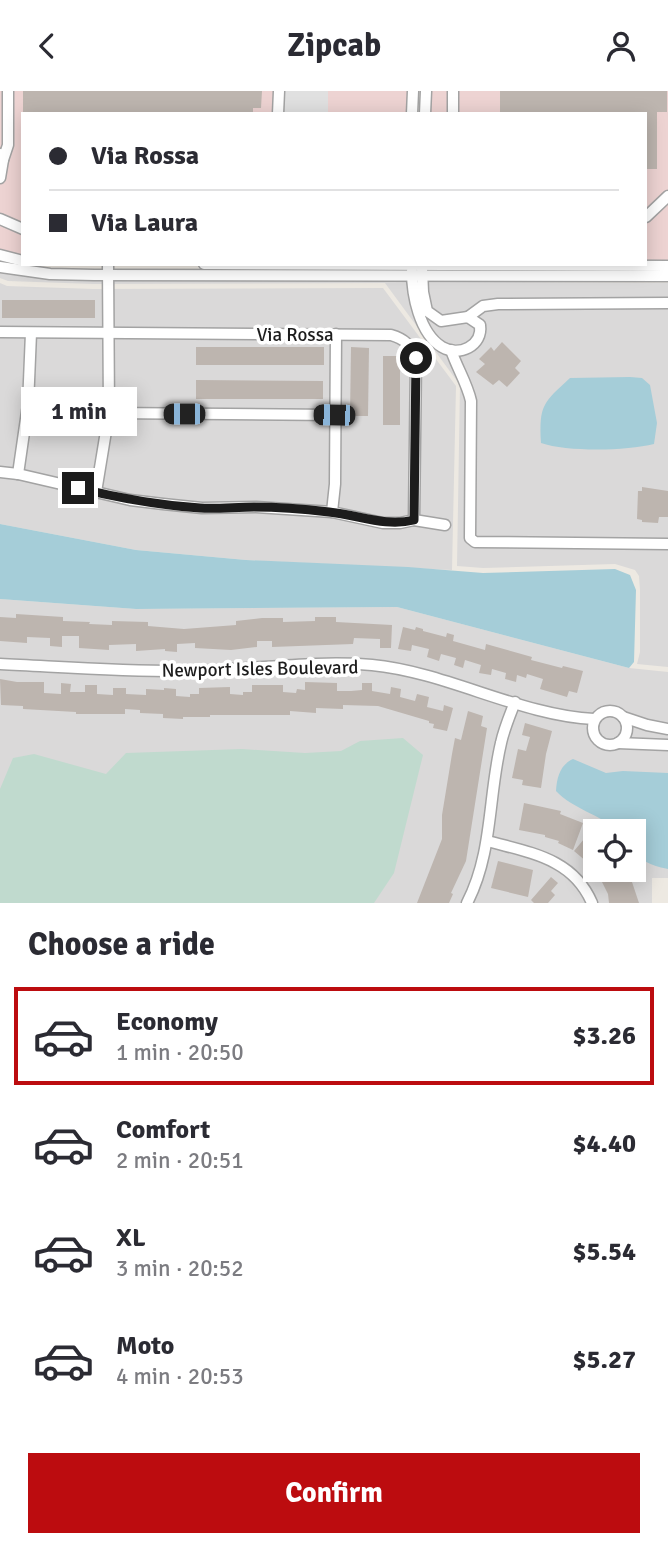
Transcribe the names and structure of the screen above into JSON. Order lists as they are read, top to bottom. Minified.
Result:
{"streets":{"street":["Via Rossa","Newport Isles Boulevard"]},"page":{"header":"Zipcab","banner":["Via Rossa","Via Laura"],"bubble":"1 min","heading":"Choose a ride","list":[{"name":"Economy","note":"1 min · 20:50","value":"$3.26"},{"name":"Comfort","note":"2 min · 20:51","value":"$4.40"},{"name":"XL","note":"3 min · 20:52","value":"$5.54"},{"name":"Moto","note":"4 min · 20:53","value":"$5.27"}],"buttons":"Confirm"}}
